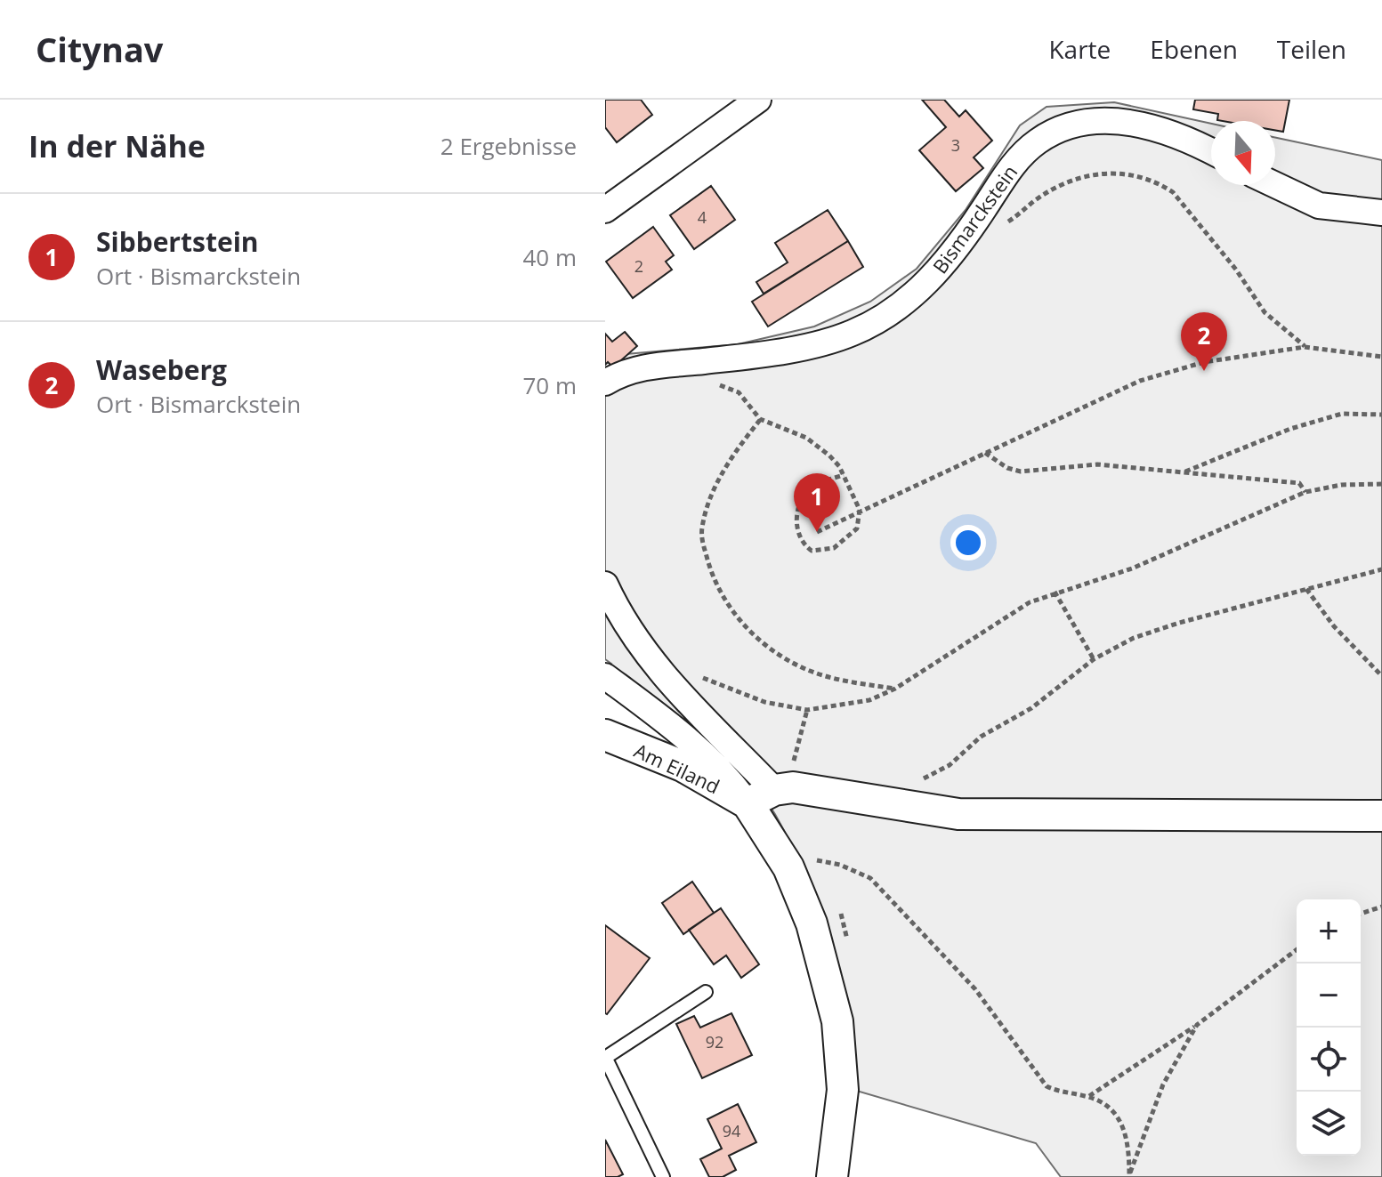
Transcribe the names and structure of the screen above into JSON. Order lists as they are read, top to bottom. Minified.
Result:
{"streets":{"street":["Bismarckstein","Am Eiland"]},"house_numbers":["3","4","2","92","94"],"north":"bottom","page":{"header":"Citynav","nav":["Karte","Ebenen","Teilen"],"heading":["In der Nähe","2 Ergebnisse"],"list":[{"mark":"1","name":"Sibbertstein","note":"Ort · Bismarckstein","value":"40 m"},{"mark":"2","name":"Waseberg","note":"Ort · Bismarckstein","value":"70 m"}],"pins":["2","1"],"map_buttons":["+","−"]}}
